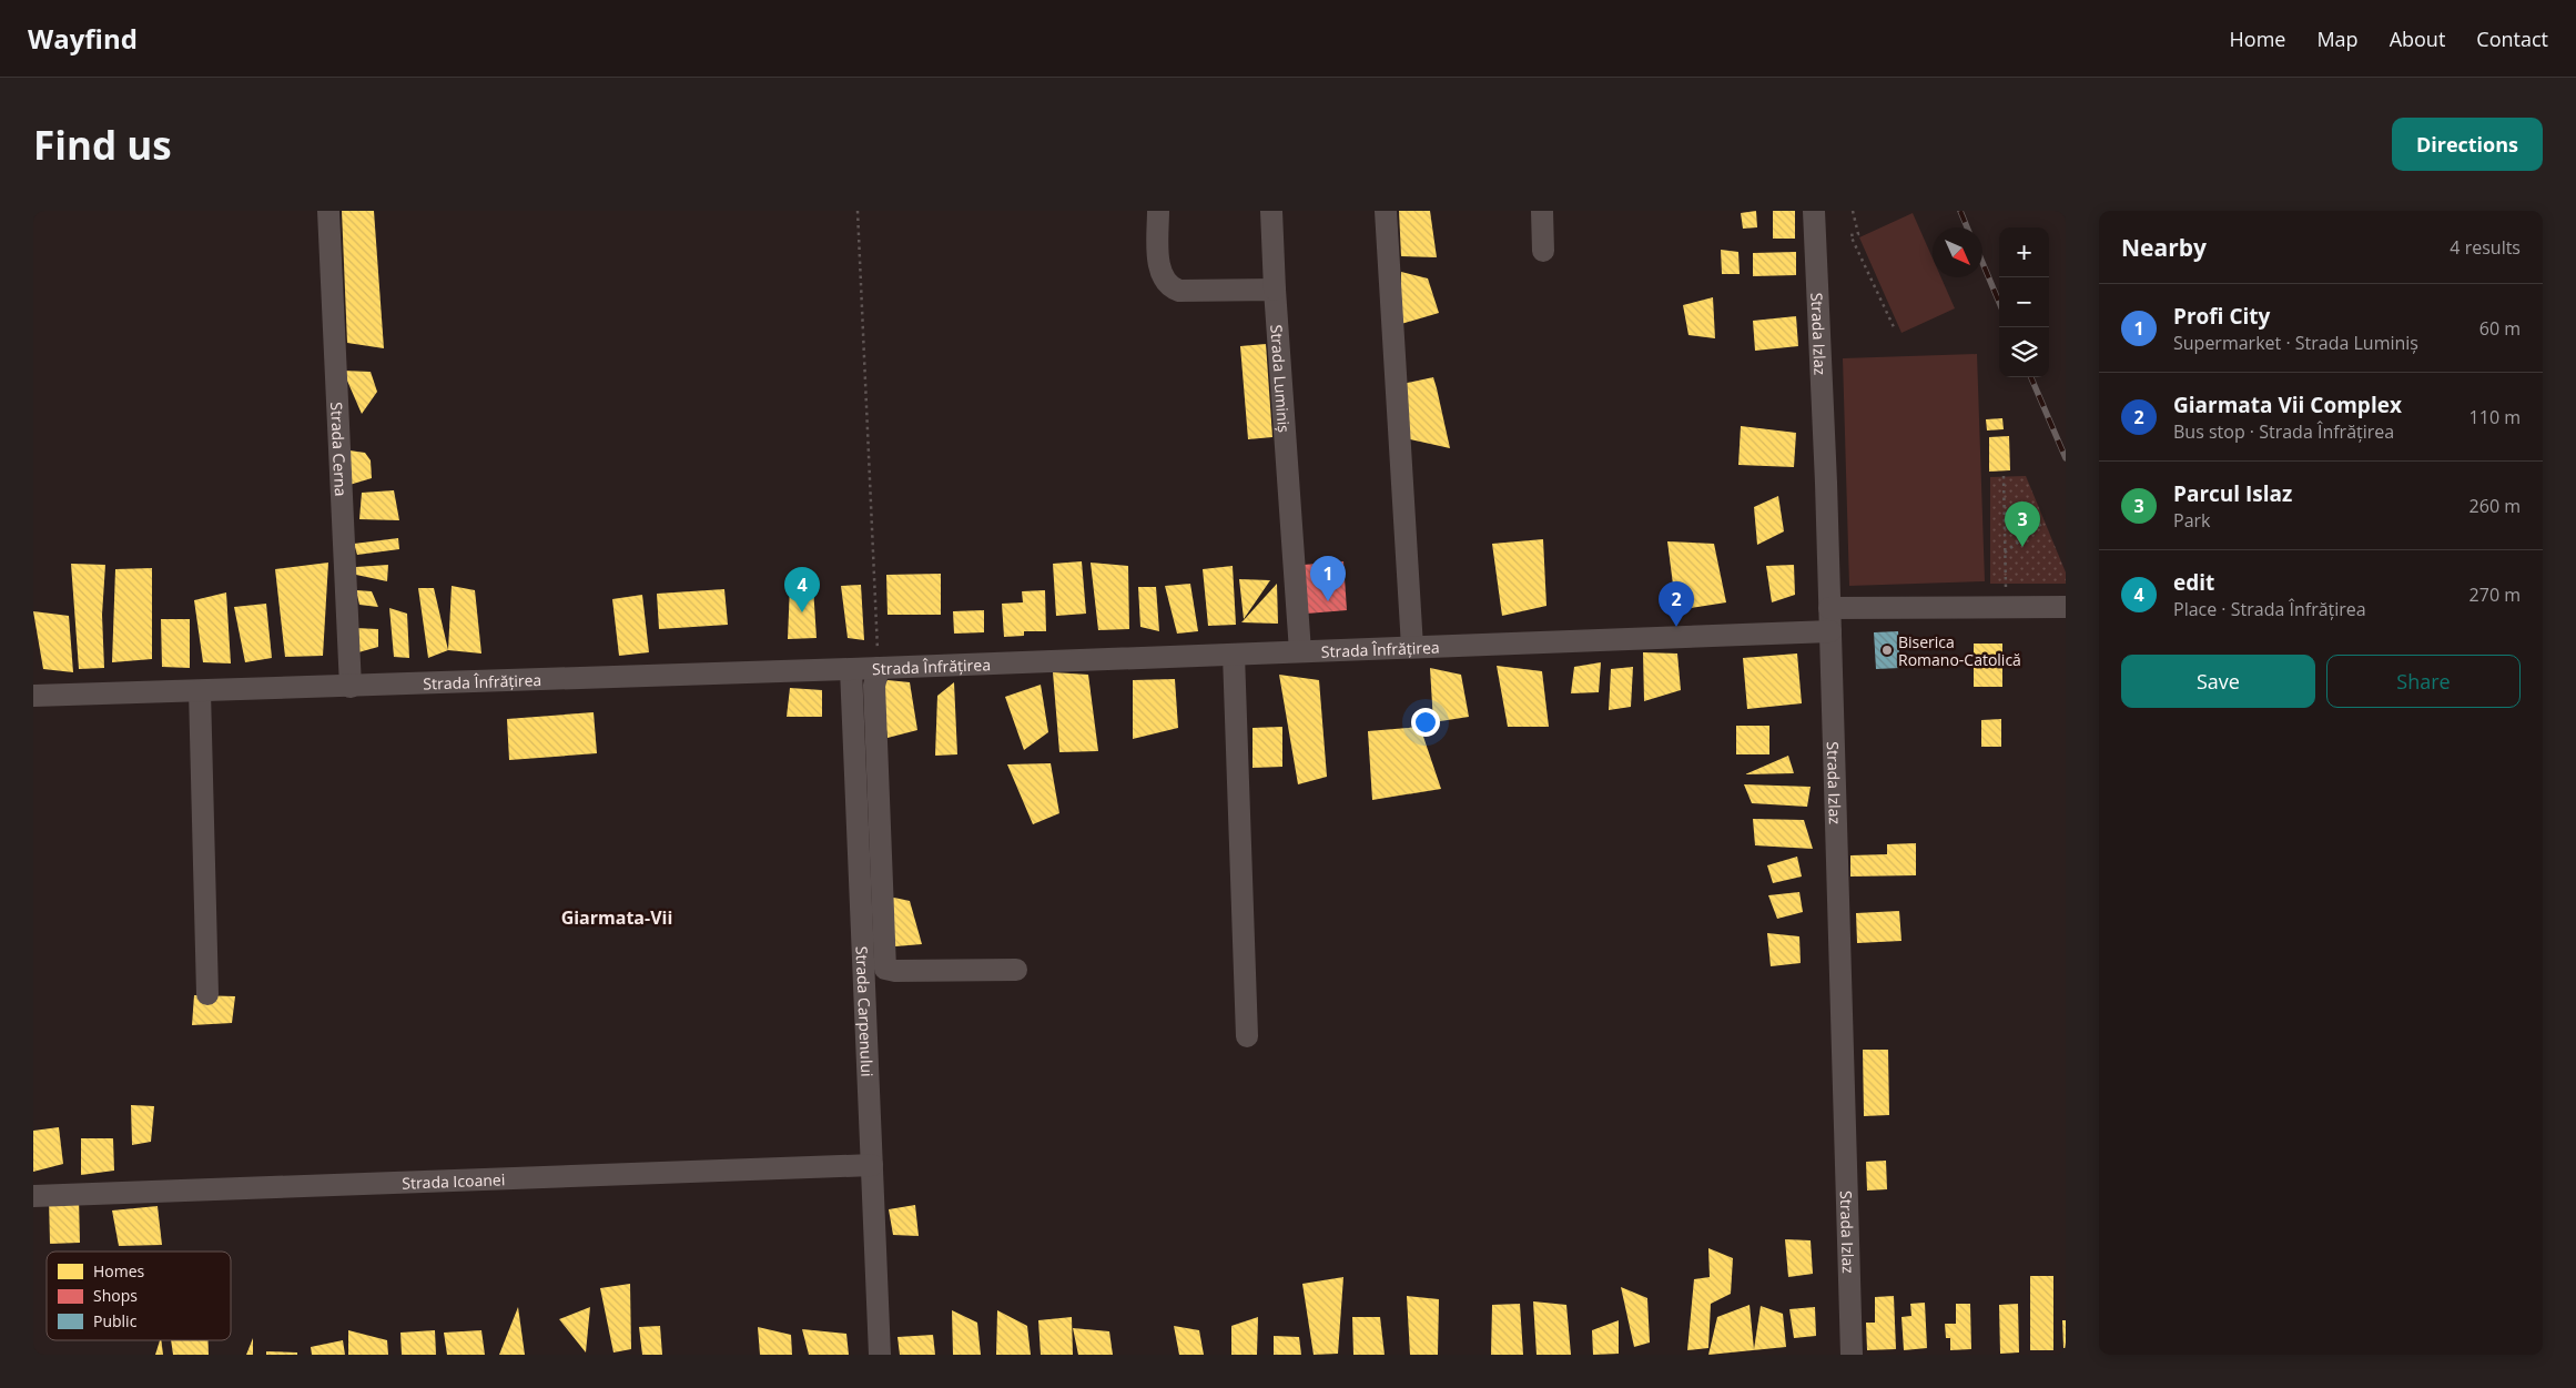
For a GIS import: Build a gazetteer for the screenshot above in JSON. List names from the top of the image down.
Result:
{
  "streets": {
    "street": [
      "Strada Izlaz",
      "Strada Luminiș",
      "Strada Cerna",
      "Strada Înfrățirea",
      "Strada Carpenului",
      "Strada Icoanei"
    ]
  },
  "crossings": [
    ["Strada Izlaz", "Strada Înfrățirea"],
    ["Strada Luminiș", "Strada Înfrățirea"],
    ["Strada Cerna", "Strada Înfrățirea"],
    ["Strada Înfrățirea", "Strada Carpenului"],
    ["Strada Carpenului", "Strada Icoanei"]
  ],
  "districts": ["Giarmata-Vii"],
  "places": ["Biserica Romano-Catolică"],
  "legend": ["Homes", "Shops", "Public"],
  "north": "bottom right",
  "page": {
    "header": "Wayfind",
    "nav": [
      "Home",
      "Map",
      "About",
      "Contact"
    ],
    "buttons": [
      "Directions",
      ["Save", "Share"]
    ],
    "title": "Find us",
    "heading": ["Nearby", "4 results"],
    "map_buttons": ["+", "−"],
    "list": [
      {
        "mark": "1",
        "name": "Profi City",
        "note": "Supermarket · Strada Luminiș",
        "value": "60 m"
      },
      {
        "mark": "2",
        "name": "Giarmata Vii Complex",
        "note": "Bus stop · Strada Înfrățirea",
        "value": "110 m"
      },
      {
        "mark": "3",
        "name": "Parcul Islaz",
        "note": "Park",
        "value": "260 m"
      },
      {
        "mark": "4",
        "name": "edit",
        "note": "Place · Strada Înfrățirea",
        "value": "270 m"
      }
    ],
    "pins": [
      "3",
      "1",
      "4",
      "2"
    ]
  }
}
